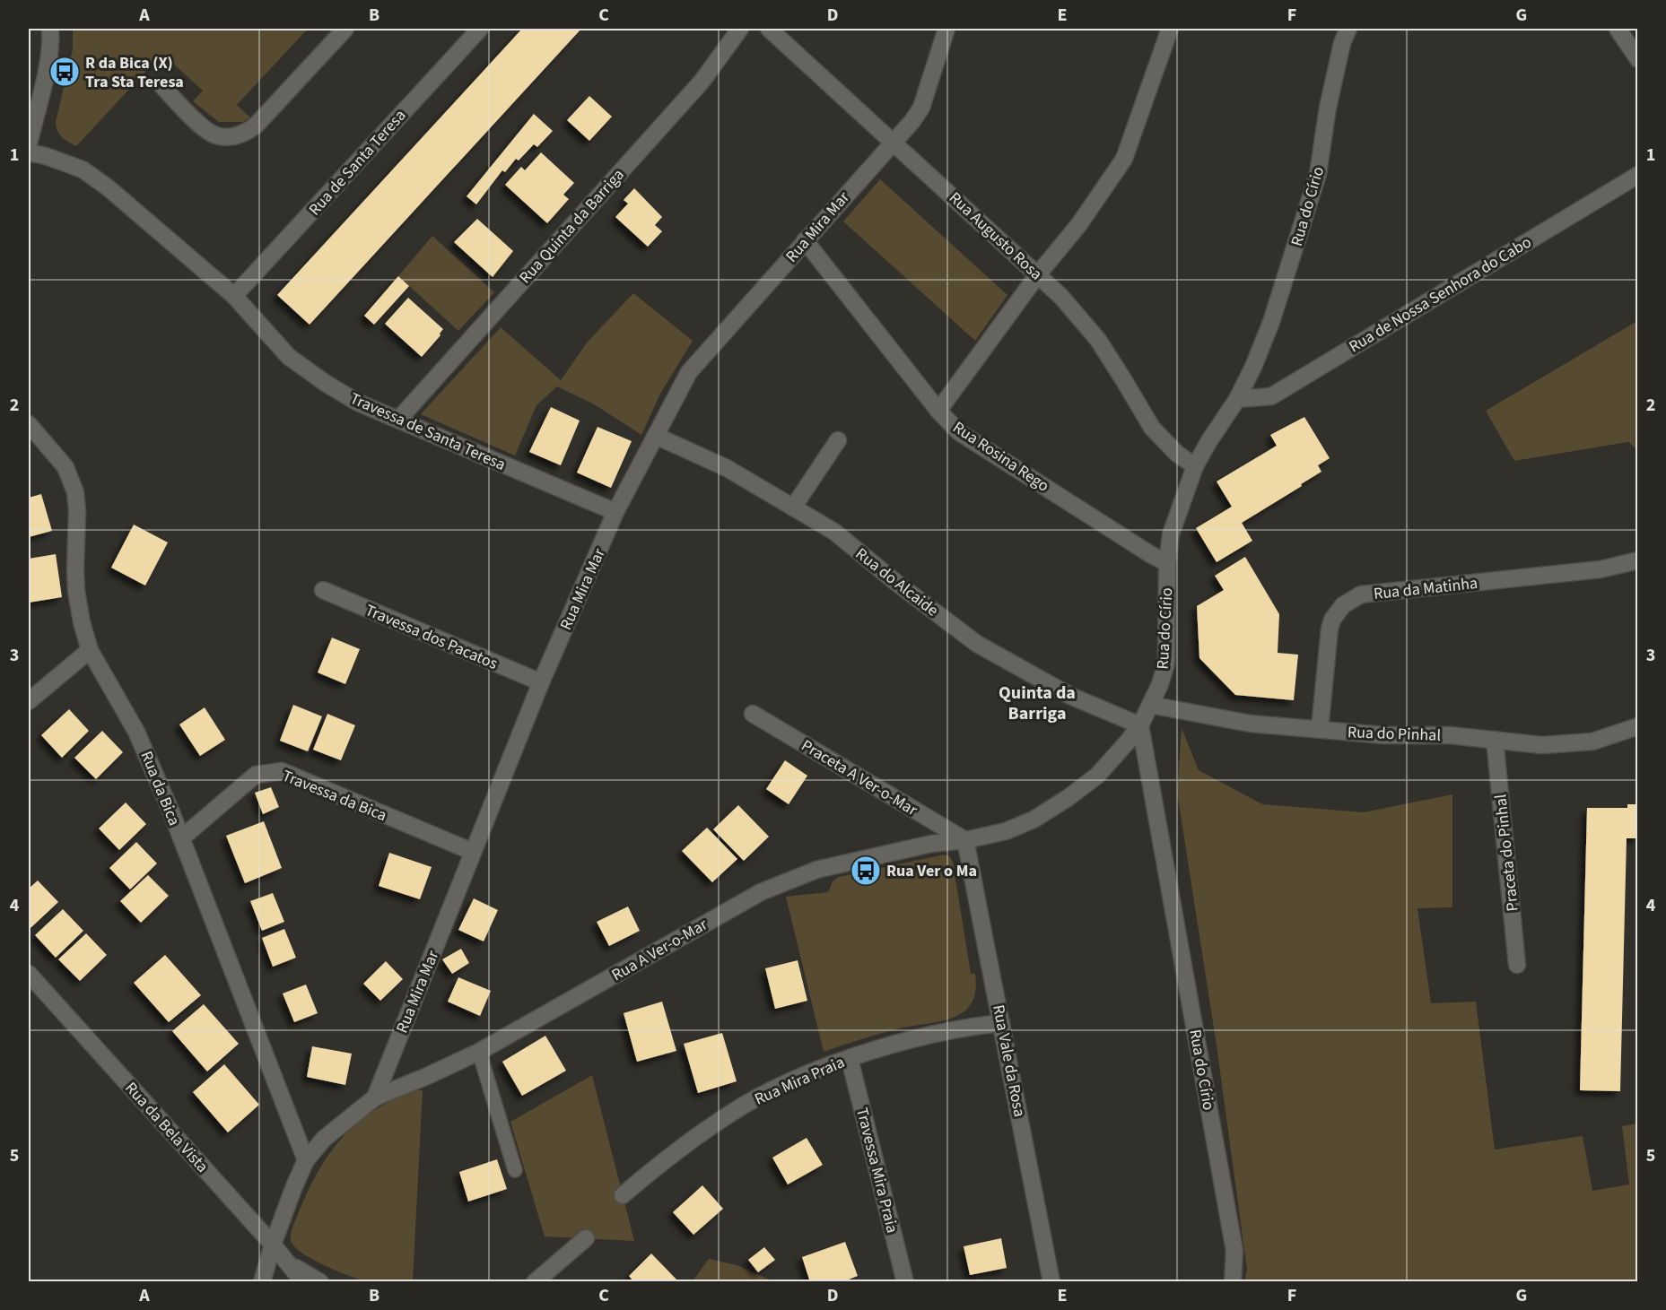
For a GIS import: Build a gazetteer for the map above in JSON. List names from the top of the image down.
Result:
{
  "streets": {
    "street": [
      "Rua de Santa Teresa",
      "Rua do Círio",
      "Rua Quinta da Barriga",
      "Rua Mira Mar",
      "Rua Augusto Rosa",
      "Rua de Nossa Senhora do Cabo",
      "Travessa de Santa Teresa",
      "Rua Rosina Rego",
      "Rua do Alcaide",
      "Rua da Matinha",
      "Travessa dos Pacatos",
      "Rua do Pinhal",
      "Praceta A Ver-o-Mar",
      "Rua da Bica",
      "Travessa da Bica",
      "Praceta do Pinhal",
      "Rua A Ver-o-Mar",
      "Rua Vale da Rosa",
      "Rua Mira Praia",
      "Rua da Bela Vista",
      "Travessa Mira Praia"
    ]
  },
  "crossings": [
    ["Rua de Santa Teresa", "Travessa de Santa Teresa"],
    ["Rua do Círio", "Rua Augusto Rosa"],
    ["Rua do Círio", "Rua de Nossa Senhora do Cabo"],
    ["Rua do Círio", "Rua Rosina Rego"],
    ["Rua do Círio", "Rua do Alcaide"],
    ["Rua do Círio", "Rua do Pinhal"],
    ["Rua do Círio", "Rua A Ver-o-Mar"],
    ["Rua Quinta da Barriga", "Travessa de Santa Teresa"],
    ["Rua Mira Mar", "Rua Augusto Rosa"],
    ["Rua Mira Mar", "Travessa de Santa Teresa"],
    ["Rua Mira Mar", "Rua Rosina Rego"],
    ["Rua Mira Mar", "Rua do Alcaide"],
    ["Rua Mira Mar", "Travessa dos Pacatos"],
    ["Rua Mira Mar", "Travessa da Bica"],
    ["Rua Mira Mar", "Rua A Ver-o-Mar"],
    ["Rua do Alcaide", "Rua A Ver-o-Mar"],
    ["Rua da Matinha", "Rua do Pinhal"],
    ["Rua do Pinhal", "Praceta do Pinhal"],
    ["Praceta A Ver-o-Mar", "Rua A Ver-o-Mar"],
    ["Praceta A Ver-o-Mar", "Rua Vale da Rosa"],
    ["Rua da Bica", "Travessa da Bica"],
    ["Rua da Bica", "Rua A Ver-o-Mar"],
    ["Rua A Ver-o-Mar", "Rua Vale da Rosa"],
    ["Rua A Ver-o-Mar", "Rua da Bela Vista"],
    ["Rua Vale da Rosa", "Rua Mira Praia"],
    ["Rua Mira Praia", "Travessa Mira Praia"]
  ],
  "districts": ["Quinta da Barriga"],
  "places": {
    "bus stop": ["R da Bica (X) Tra Sta Teresa", "Rua Ver o Ma"]
  },
  "grid": {
    "columns": [
      "A",
      "B",
      "C",
      "D",
      "E",
      "F",
      "G"
    ],
    "rows": [
      "1",
      "2",
      "3",
      "4",
      "5"
    ]
  }
}
